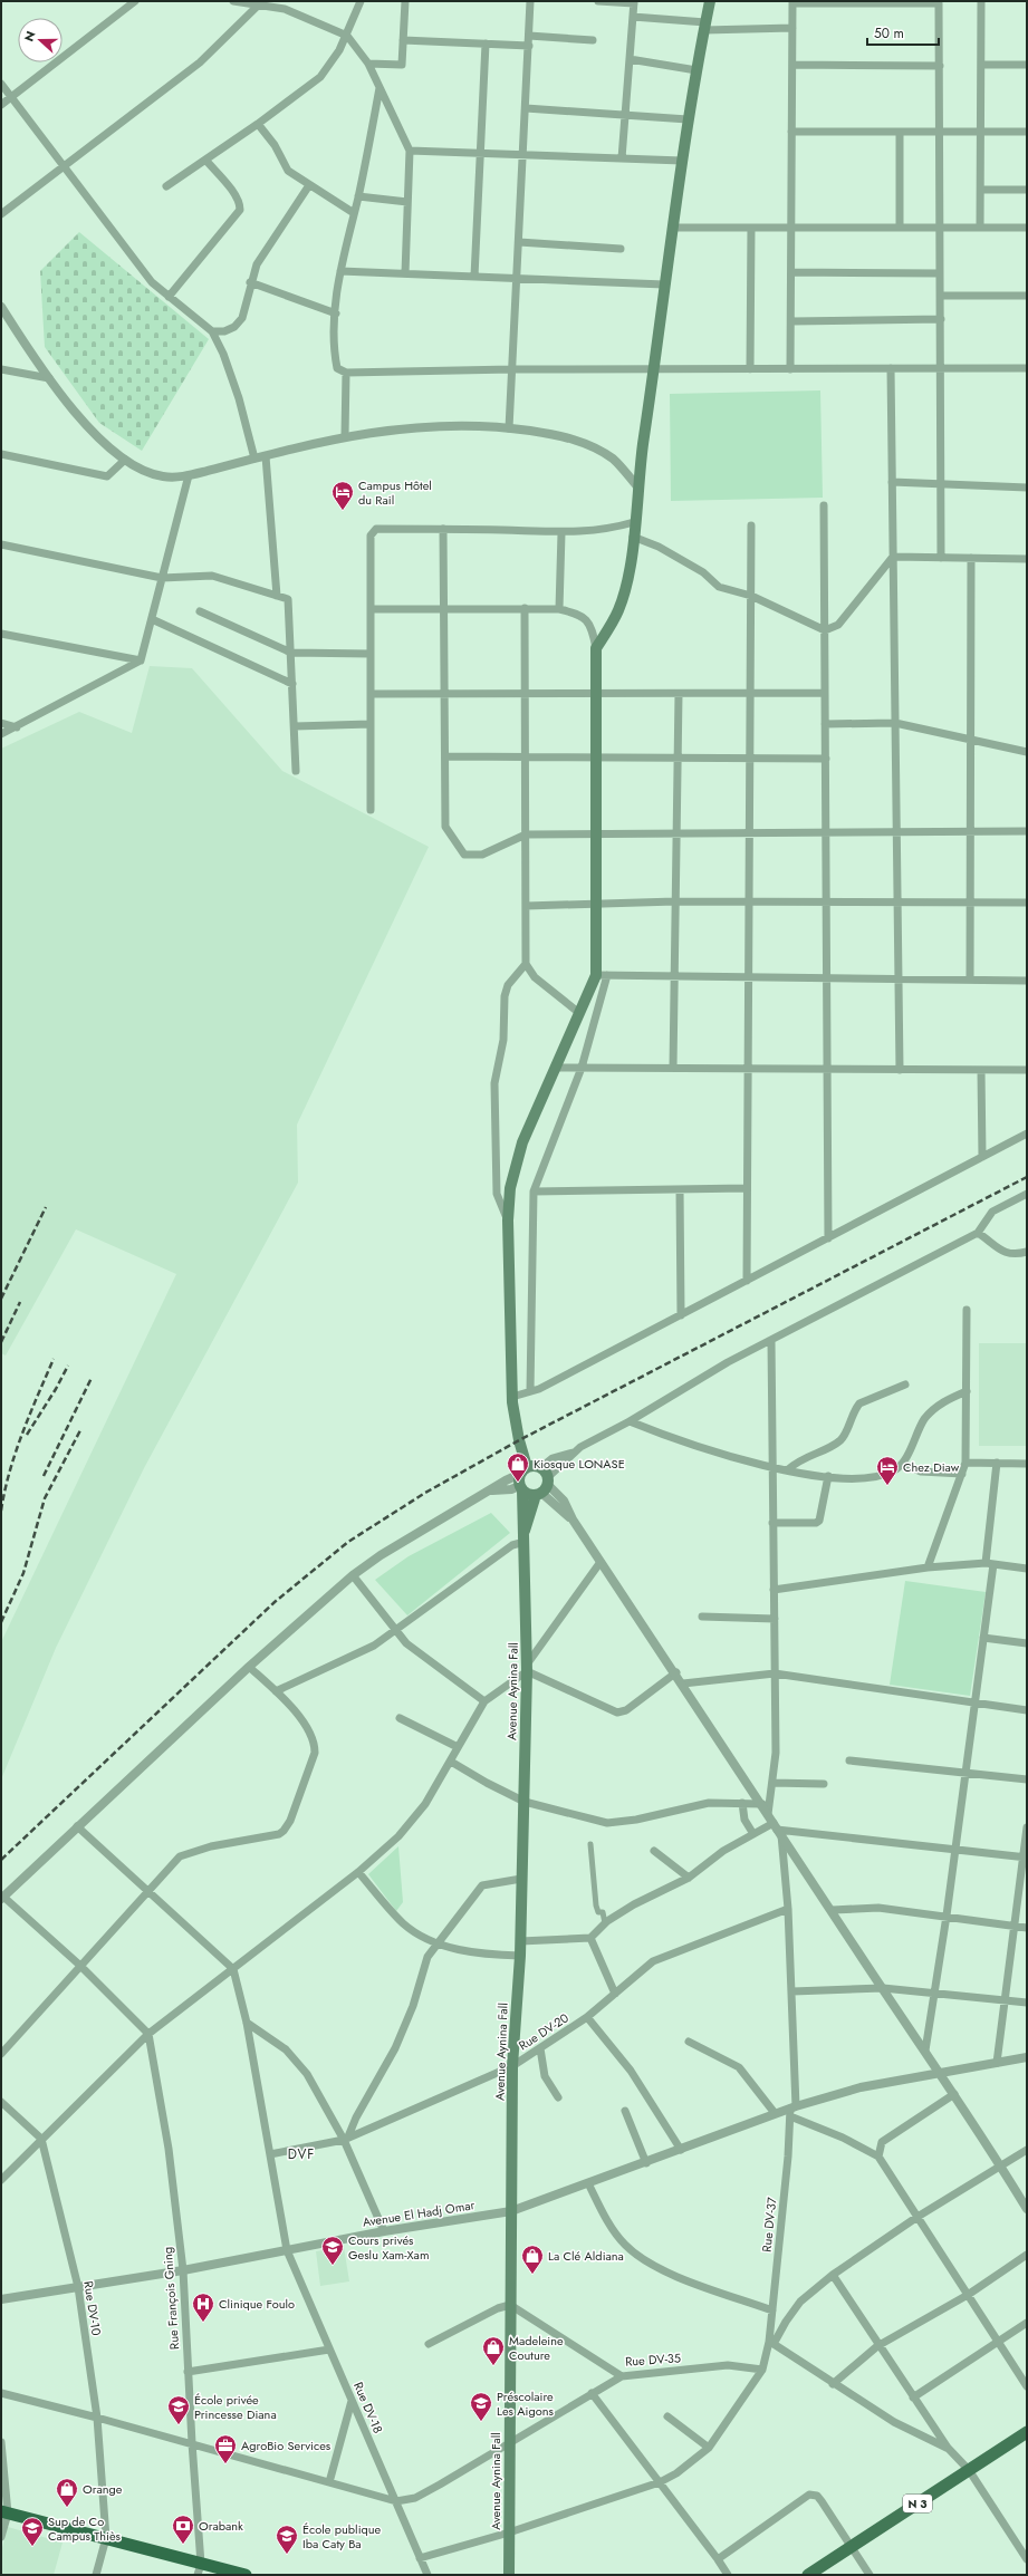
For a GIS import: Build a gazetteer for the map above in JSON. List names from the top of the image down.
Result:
{
  "streets": {
    "main road": ["Avenue Aynina Fall", "N 3"],
    "street": [
      "Rue DV-20",
      "Avenue El Hadj Omar",
      "Rue DV-37",
      "Rue François Gning",
      "Rue DV-10",
      "Rue DV-35",
      "Rue DV-18"
    ]
  },
  "crossings": [
    ["Avenue Aynina Fall", "Rue DV-20"],
    ["Avenue Aynina Fall", "Avenue El Hadj Omar"],
    ["Avenue Aynina Fall", "Rue DV-35"],
    ["Rue DV-20", "Rue DV-37"],
    ["Rue DV-20", "Rue DV-18"],
    ["Avenue El Hadj Omar", "Rue DV-37"],
    ["Avenue El Hadj Omar", "Rue François Gning"],
    ["Avenue El Hadj Omar", "Rue DV-10"],
    ["Avenue El Hadj Omar", "Rue DV-18"]
  ],
  "districts": ["DVF"],
  "places": {
    "hotel": ["Campus Hôtel du Rail", "Chez Diaw"],
    "shop": [
      "Kiosque LONASE",
      "La Clé Aldiana",
      "Madeleine Couture",
      "Orange"
    ],
    "school or university": [
      "Cours privés Geslu Xam-Xam",
      "Préscolaire Les Aigons",
      "École privée Princesse Diana",
      "Sup de Co Campus Thiès",
      "École publique Iba Caty Ba"
    ],
    "hospital": ["Clinique Foulo"],
    "office": ["AgroBio Services"],
    "bank": ["Orabank"]
  },
  "scale_bar": "50 m",
  "north": "left"
}
